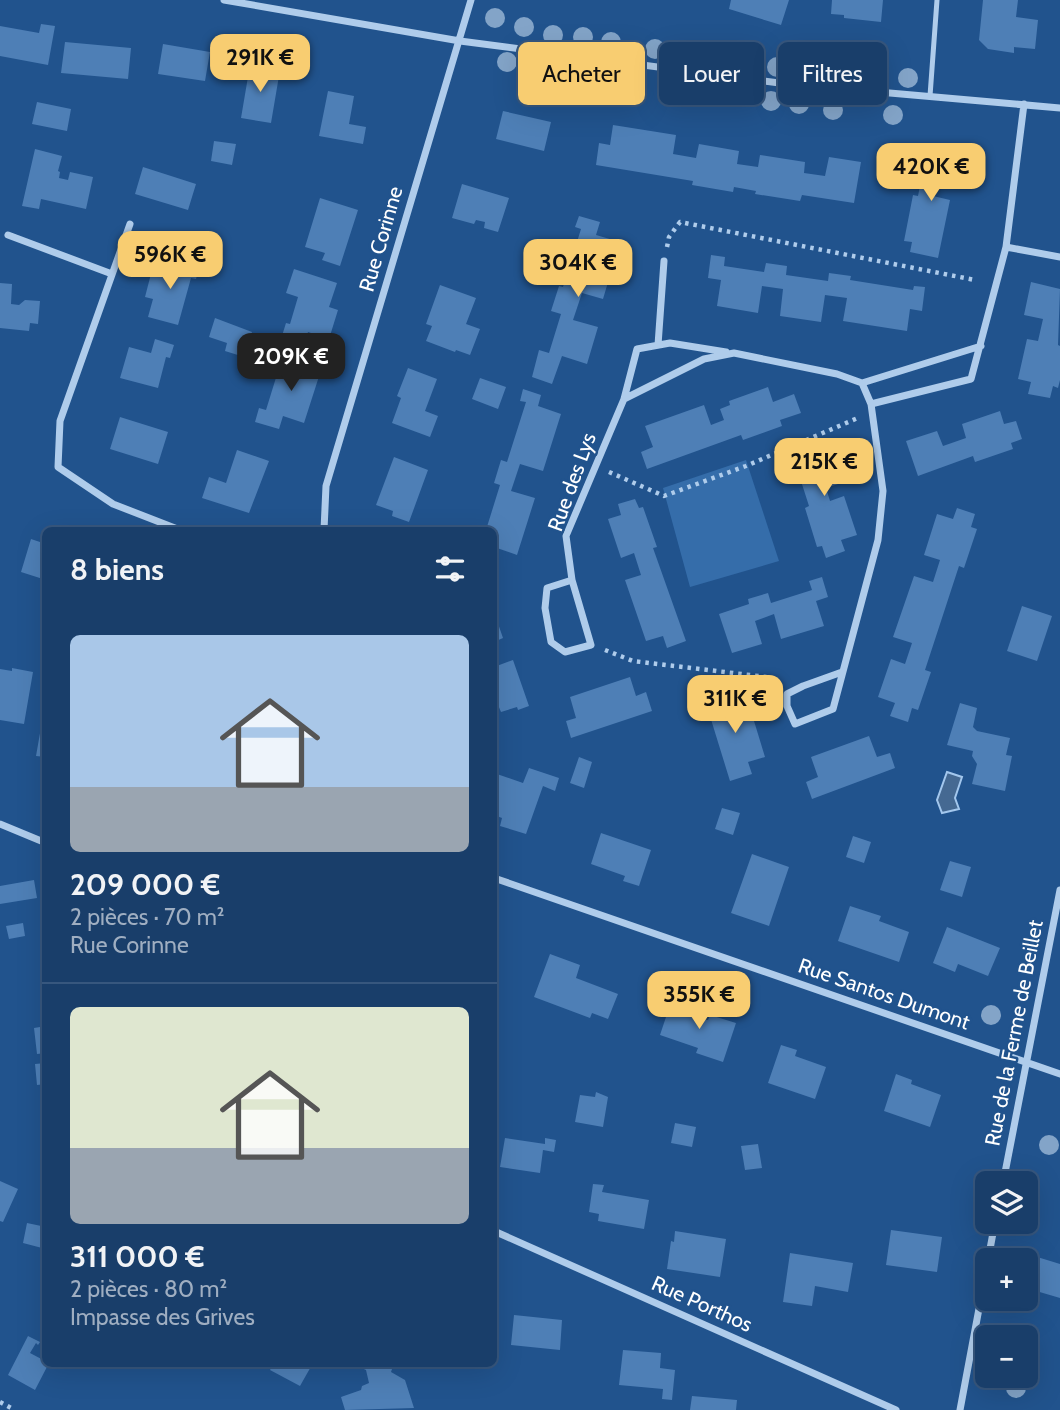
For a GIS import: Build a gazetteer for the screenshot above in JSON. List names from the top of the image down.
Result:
{
  "streets": {
    "street": [
      "Rue Corinne",
      "Rue des Lys",
      "Rue Santos Dumont",
      "Rue de la Ferme de Beillet",
      "Rue Porthos"
    ]
  },
  "crossings": [
    ["Rue Santos Dumont", "Rue de la Ferme de Beillet"]
  ],
  "page": {
    "price": [
      "291K €",
      "420K €",
      "596K €",
      "304K €",
      "209K €",
      "215K €",
      "311K €",
      "355K €"
    ],
    "chip": ["Acheter", "Louer", "Filtres"],
    "heading": "8 biens",
    "list": [
      {
        "name": "209 000 €",
        "note": "2 pièces · 70 m² · Rue Corinne"
      },
      {
        "name": "311 000 €",
        "note": "2 pièces · 80 m² · Impasse des Grives"
      }
    ],
    "map_buttons": ["+", "−"]
  }
}
